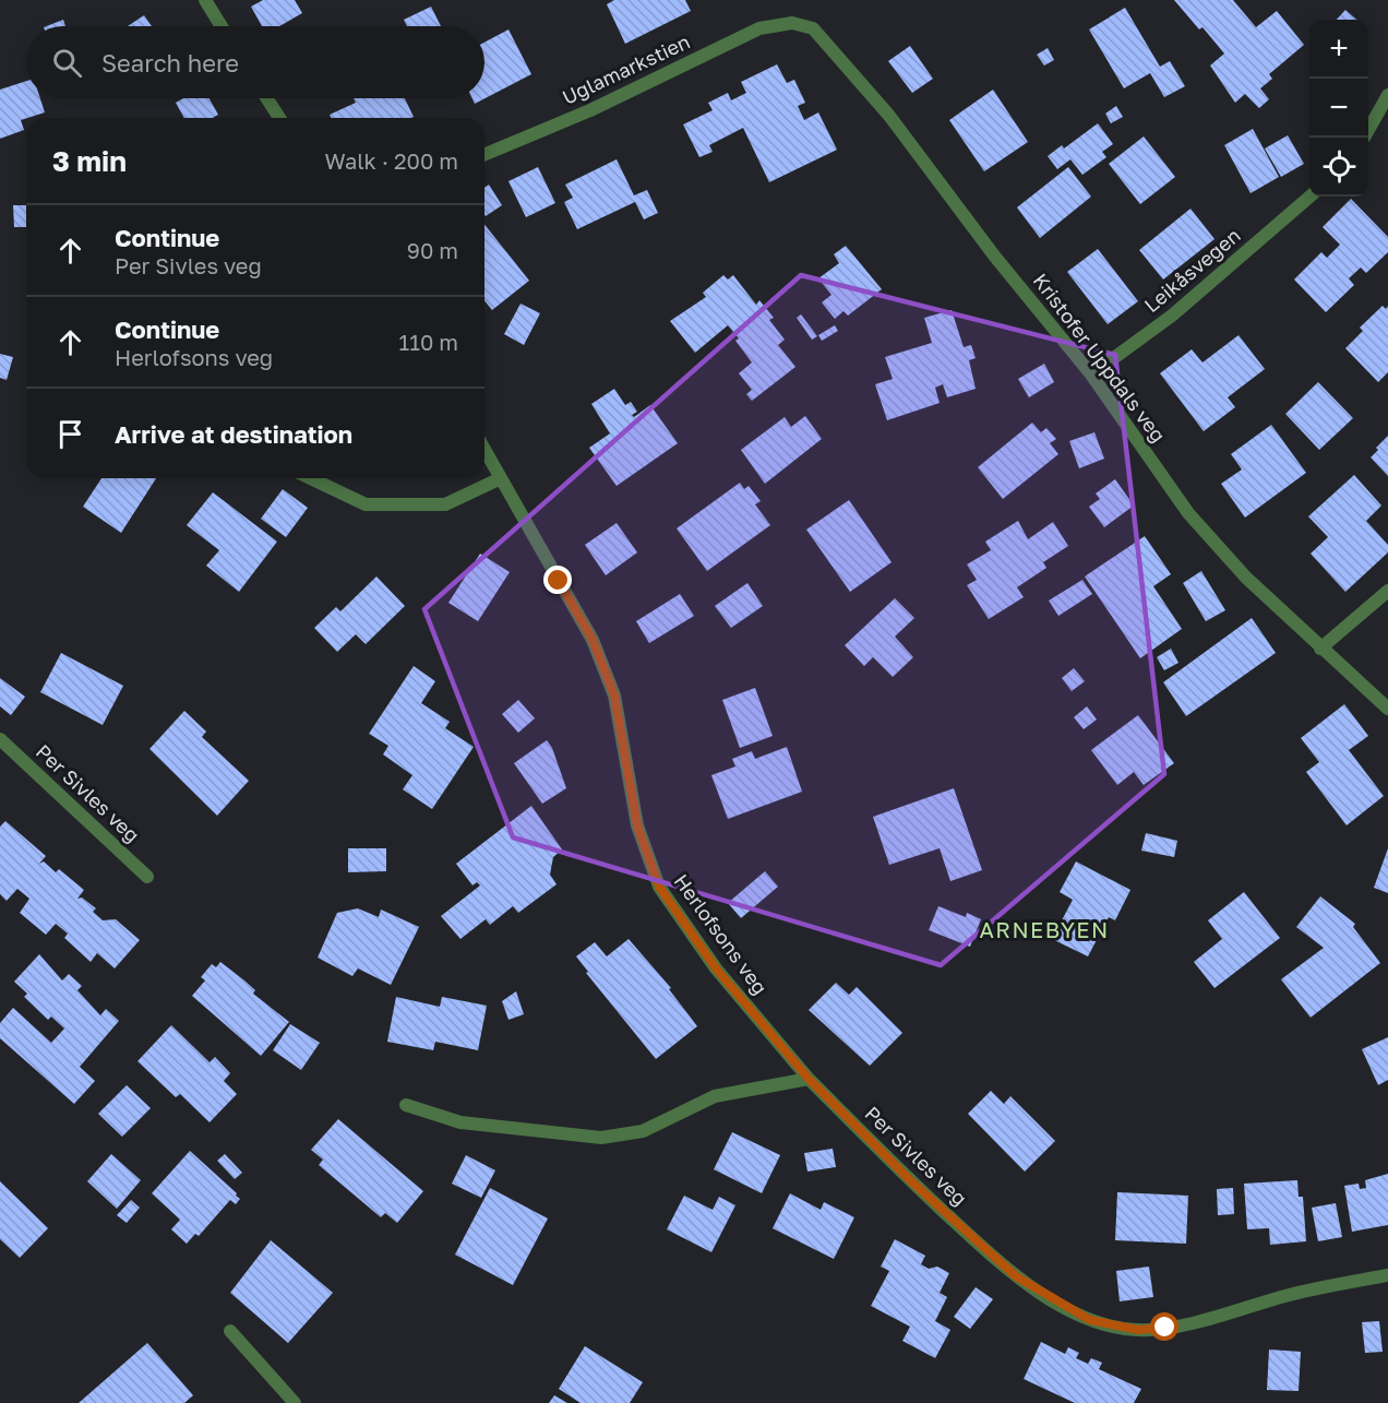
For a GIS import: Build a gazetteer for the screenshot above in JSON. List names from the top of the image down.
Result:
{
  "streets": {
    "street": [
      "Uglamarkstien",
      "Leikåsvegen",
      "Kristofer Uppdals veg",
      "Per Sivles veg",
      "Herlofsons veg"
    ]
  },
  "crossings": [
    ["Uglamarkstien", "Kristofer Uppdals veg"],
    ["Leikåsvegen", "Kristofer Uppdals veg"],
    ["Per Sivles veg", "Herlofsons veg"]
  ],
  "districts": ["ARNEBYEN"],
  "page": {
    "map_buttons": ["+", "−"],
    "search": "Search here",
    "heading": ["3 min", "Walk · 200 m"],
    "list": [
      ["Continue", "Per Sivles veg", "90 m"],
      ["Continue", "Herlofsons veg", "110 m"],
      "Arrive at destination"
    ]
  }
}
